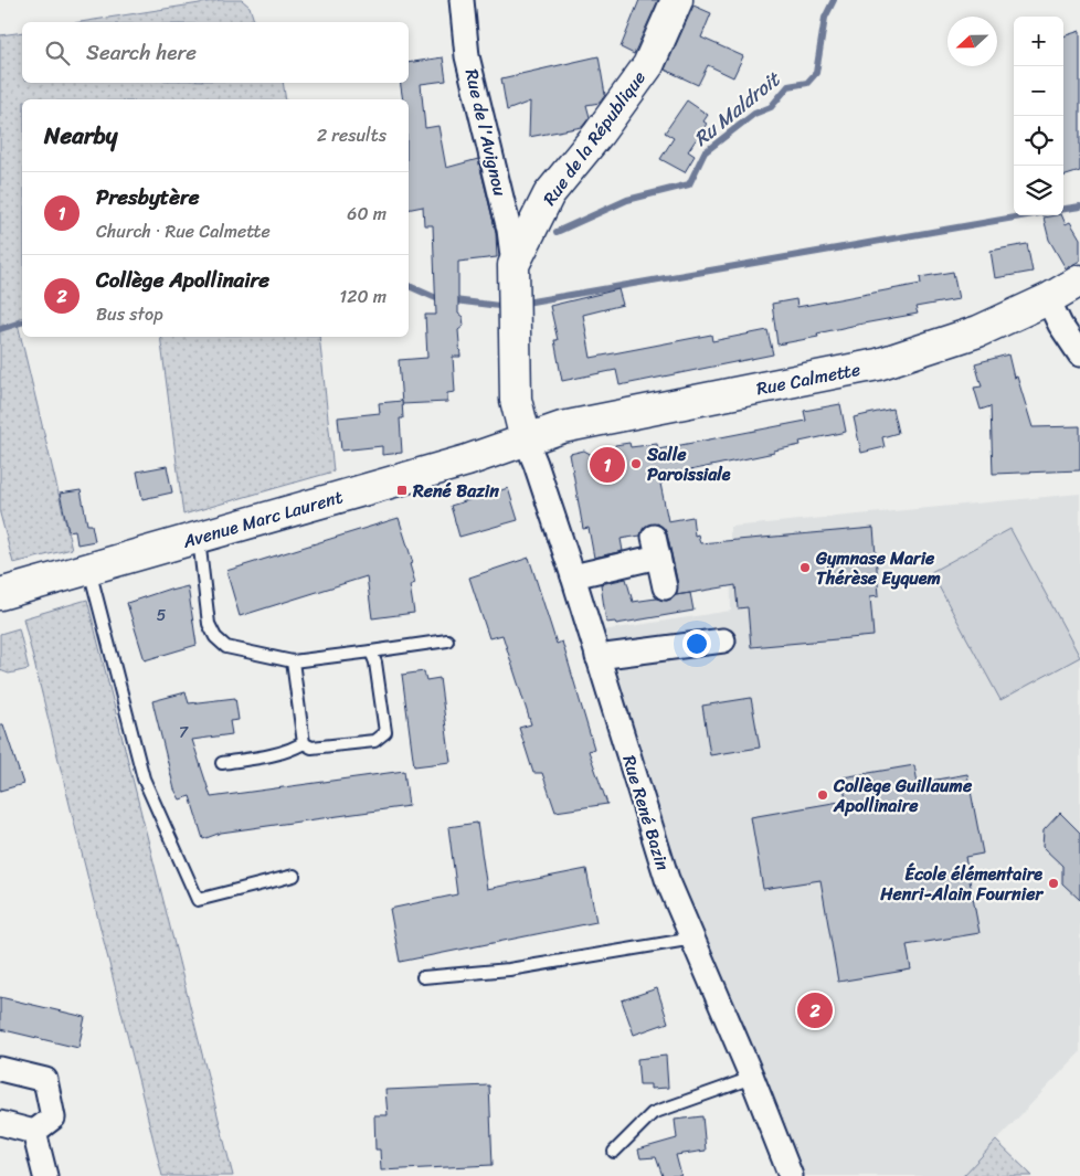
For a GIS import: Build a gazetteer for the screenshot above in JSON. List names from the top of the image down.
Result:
{
  "streets": {
    "street": [
      "Rue de l'Avignou",
      "Rue de la République",
      "Rue Calmette",
      "Avenue Marc Laurent",
      "Rue René Bazin"
    ]
  },
  "crossings": [
    ["Rue de l'Avignou", "Rue de la République"],
    ["Rue de la République", "Rue Calmette"],
    ["Rue de la République", "Avenue Marc Laurent"],
    ["Rue de la République", "Rue René Bazin"],
    ["Rue Calmette", "Avenue Marc Laurent"],
    ["Rue Calmette", "Rue René Bazin"],
    ["Avenue Marc Laurent", "Rue René Bazin"]
  ],
  "water": ["Ru Maldroit"],
  "places": {
    "other": [
      "Salle Paroissiale",
      "Gymnase Marie Thérèse Eyquem",
      "Collège Guillaume Apollinaire",
      "École élémentaire Henri-Alain Fournier"
    ],
    "transit": ["René Bazin"]
  },
  "house_numbers": ["5", "7"],
  "north": "left",
  "page": {
    "map_buttons": ["+", "−"],
    "search": "Search here",
    "heading": ["Nearby", "2 results"],
    "list": [
      {
        "mark": "1",
        "name": "Presbytère",
        "note": "Church · Rue Calmette",
        "value": "60 m"
      },
      {
        "mark": "2",
        "name": "Collège Apollinaire",
        "note": "Bus stop",
        "value": "120 m"
      }
    ],
    "pins": ["1", "2"]
  }
}
